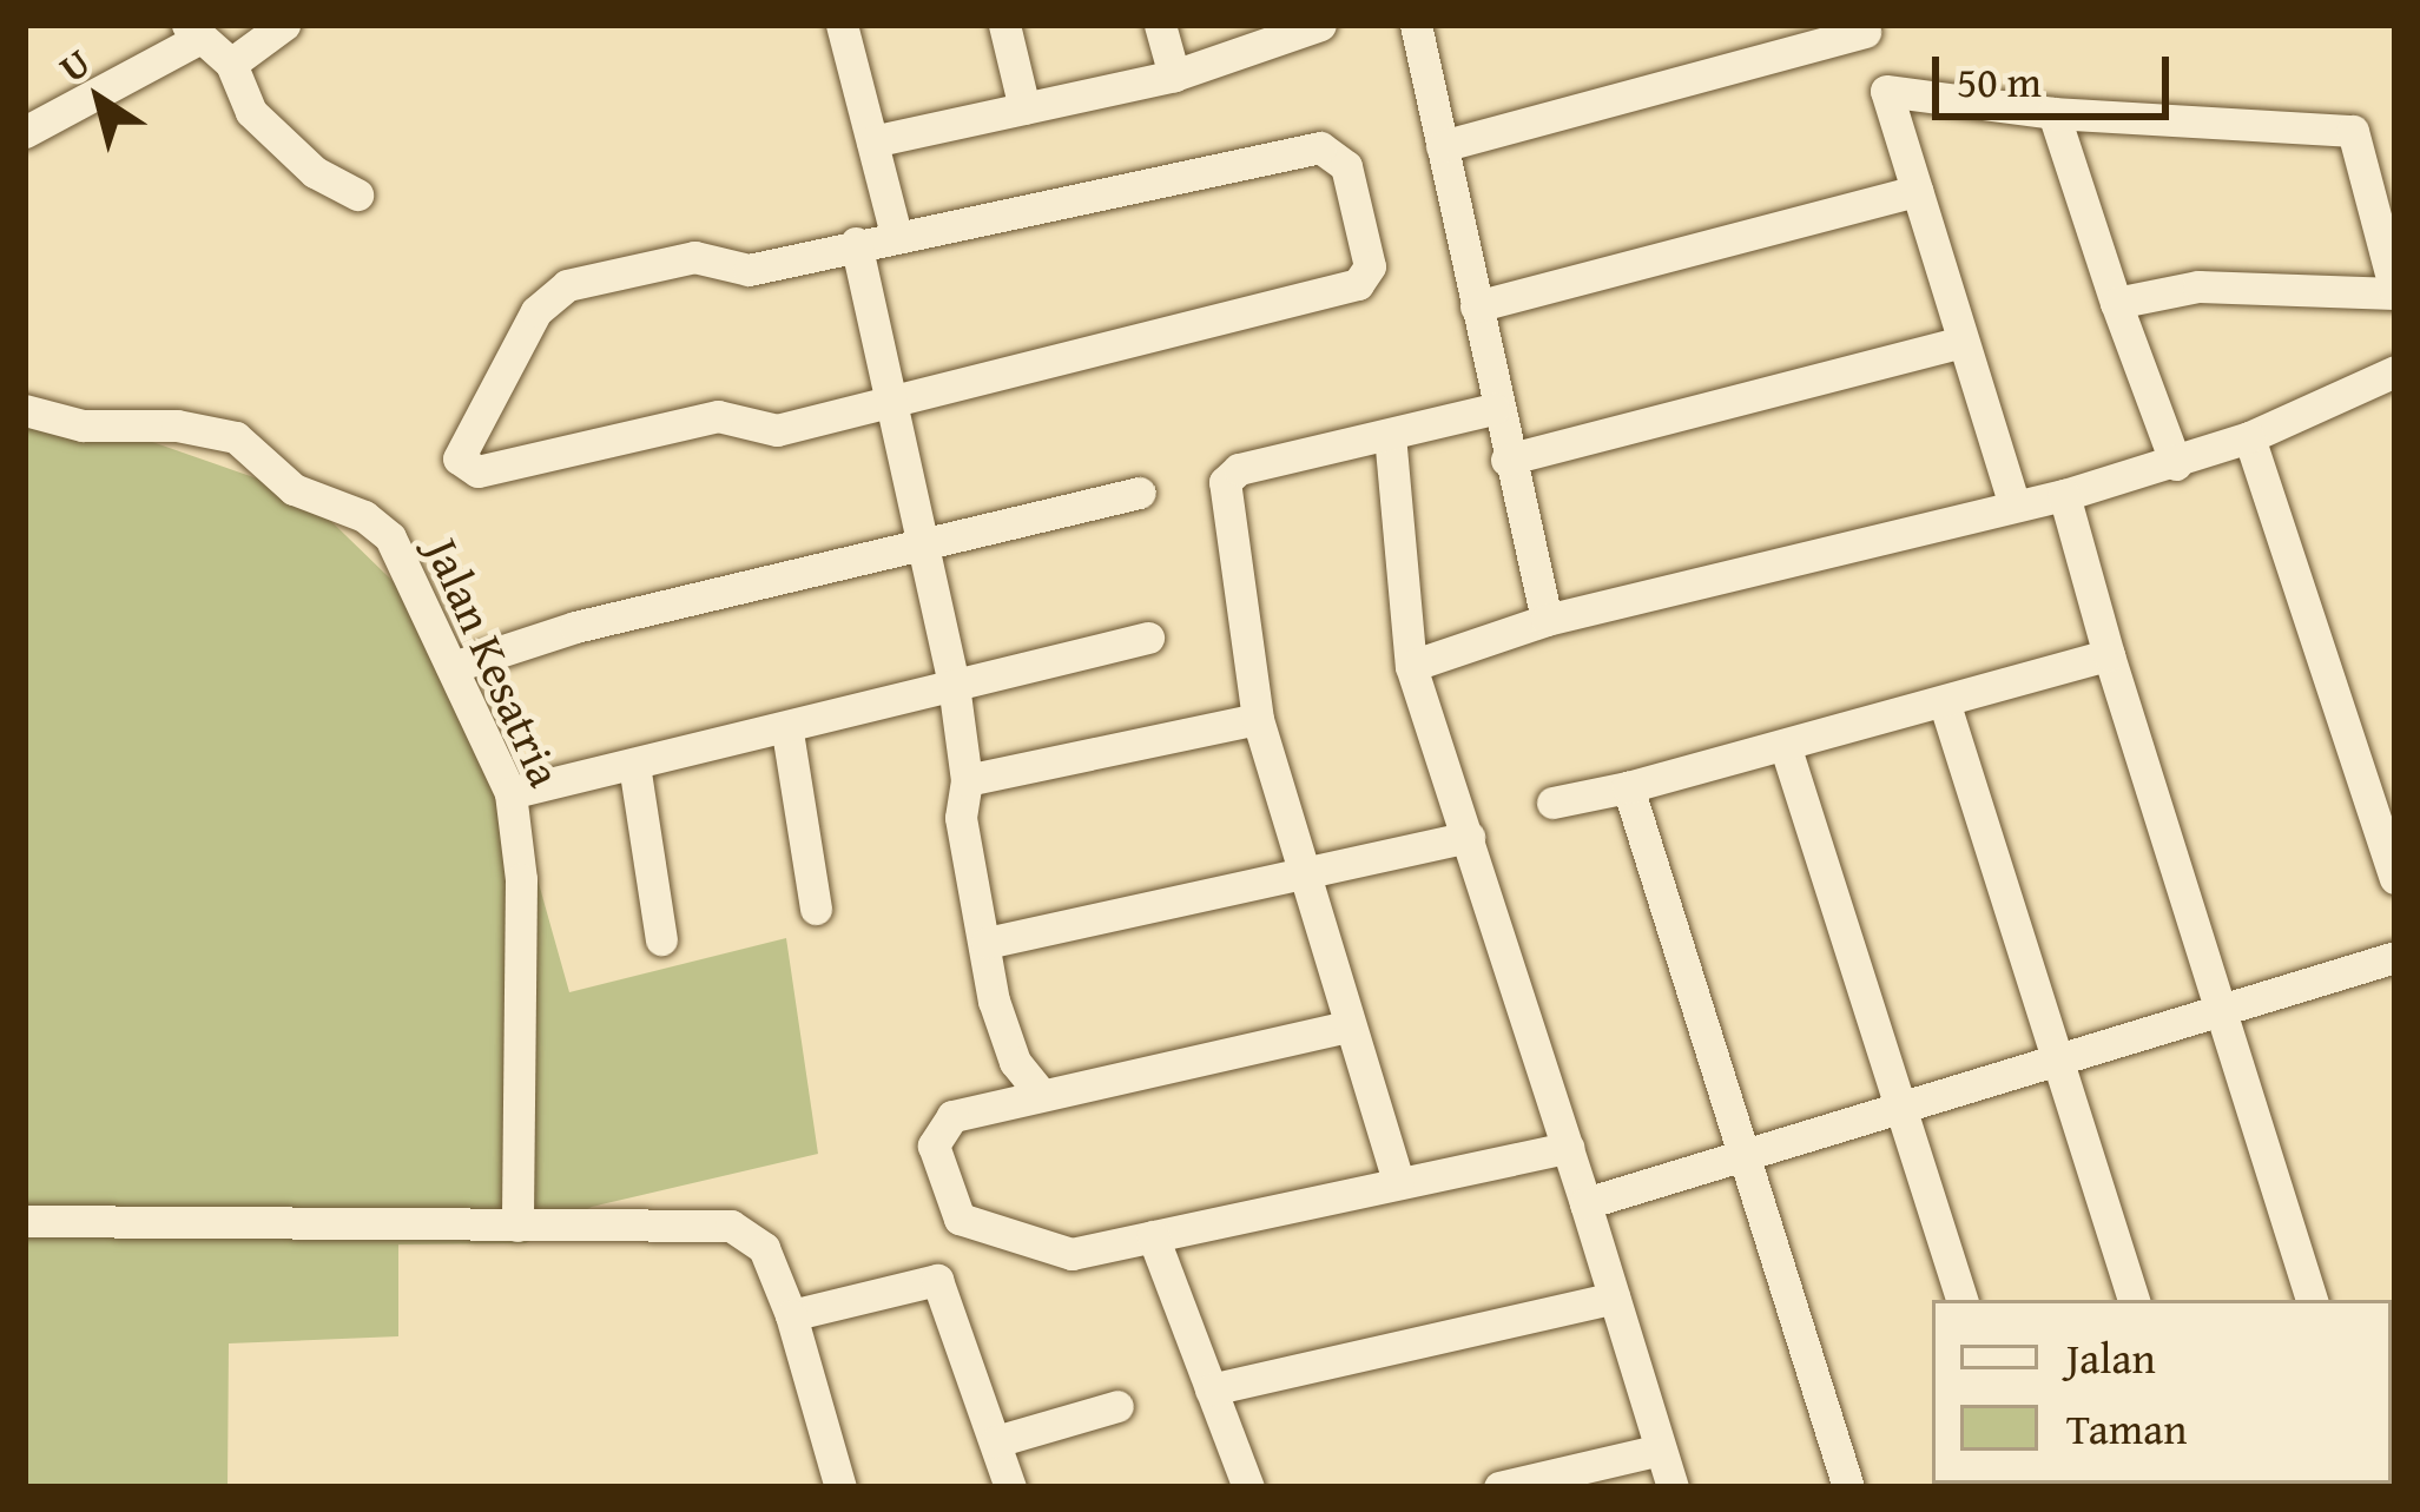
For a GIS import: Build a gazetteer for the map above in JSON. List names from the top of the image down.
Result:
{
  "streets": {
    "street": ["Jalan Kesatria"]
  },
  "legend": ["Jalan", "Taman"],
  "scale_bar": "50 m",
  "north": "top left"
}
